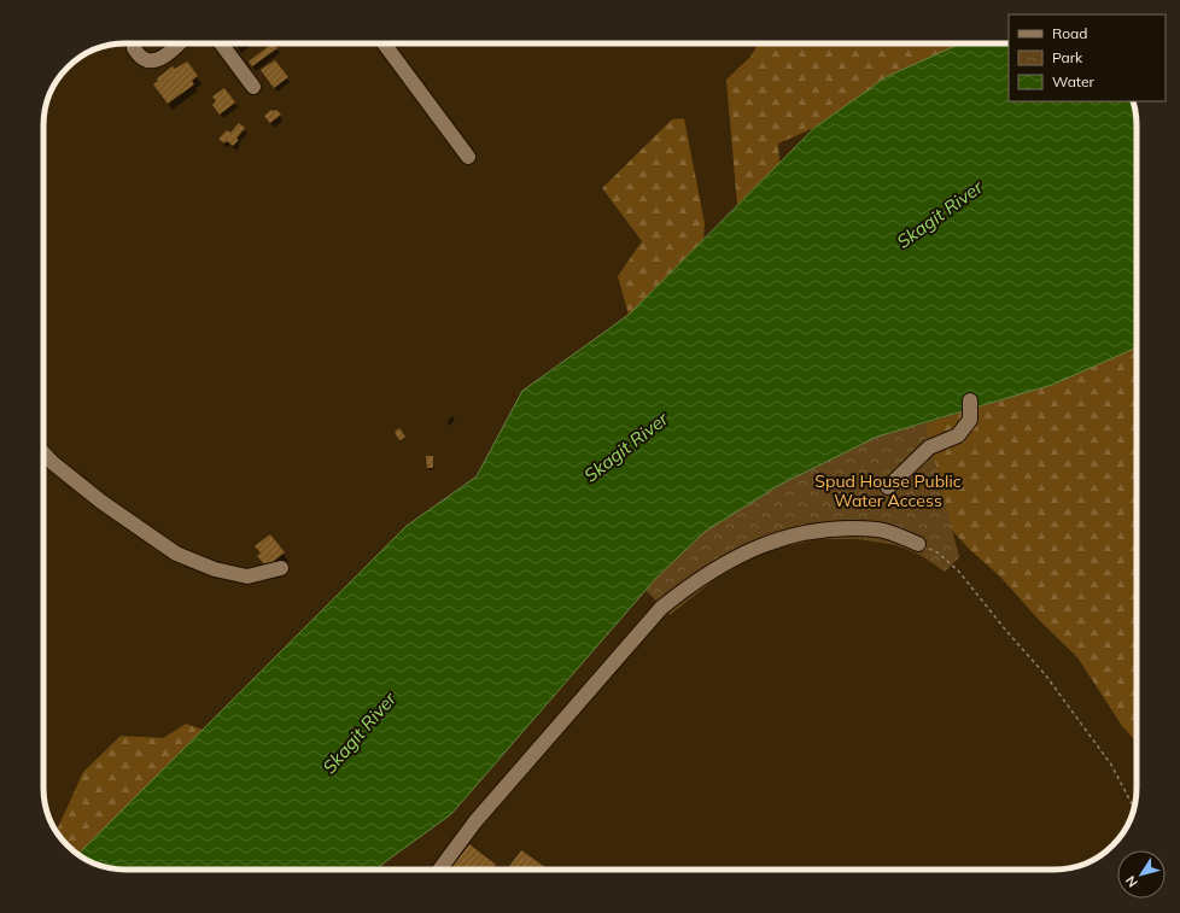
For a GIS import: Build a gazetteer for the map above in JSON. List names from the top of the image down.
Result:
{
  "water": ["Skagit River"],
  "parks": ["Spud House Public Water Access"],
  "legend": ["Road", "Park", "Water"],
  "north": "bottom left"
}
